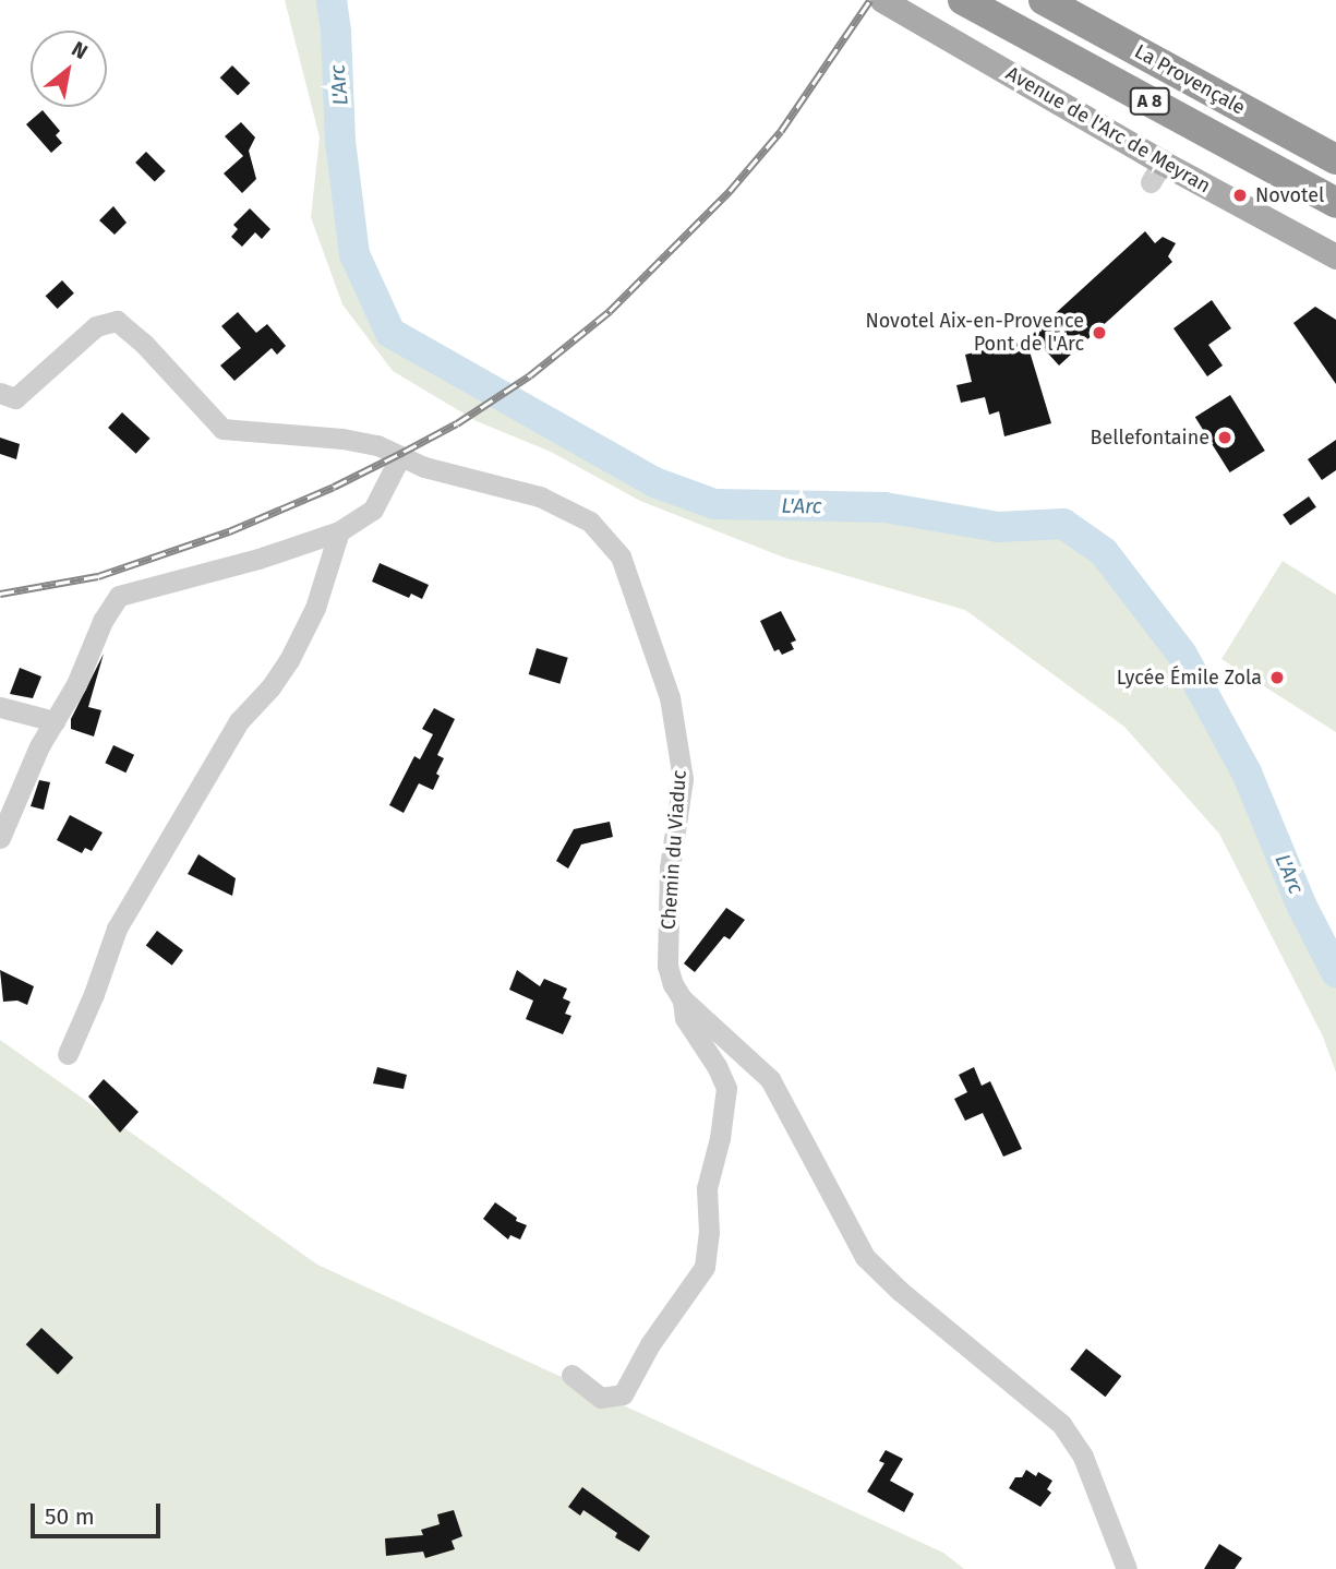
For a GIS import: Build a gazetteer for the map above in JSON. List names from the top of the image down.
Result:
{
  "streets": {
    "highway": ["La Provençale", "A 8"],
    "main road": ["Avenue de l'Arc de Meyran"],
    "street": ["Chemin du Viaduc"]
  },
  "water": ["L'Arc"],
  "places": [
    "Novotel",
    "Novotel Aix-en-Provence Pont de l'Arc",
    "Bellefontaine",
    "Lycée Émile Zola"
  ],
  "scale_bar": "50 m",
  "north": "top right"
}
